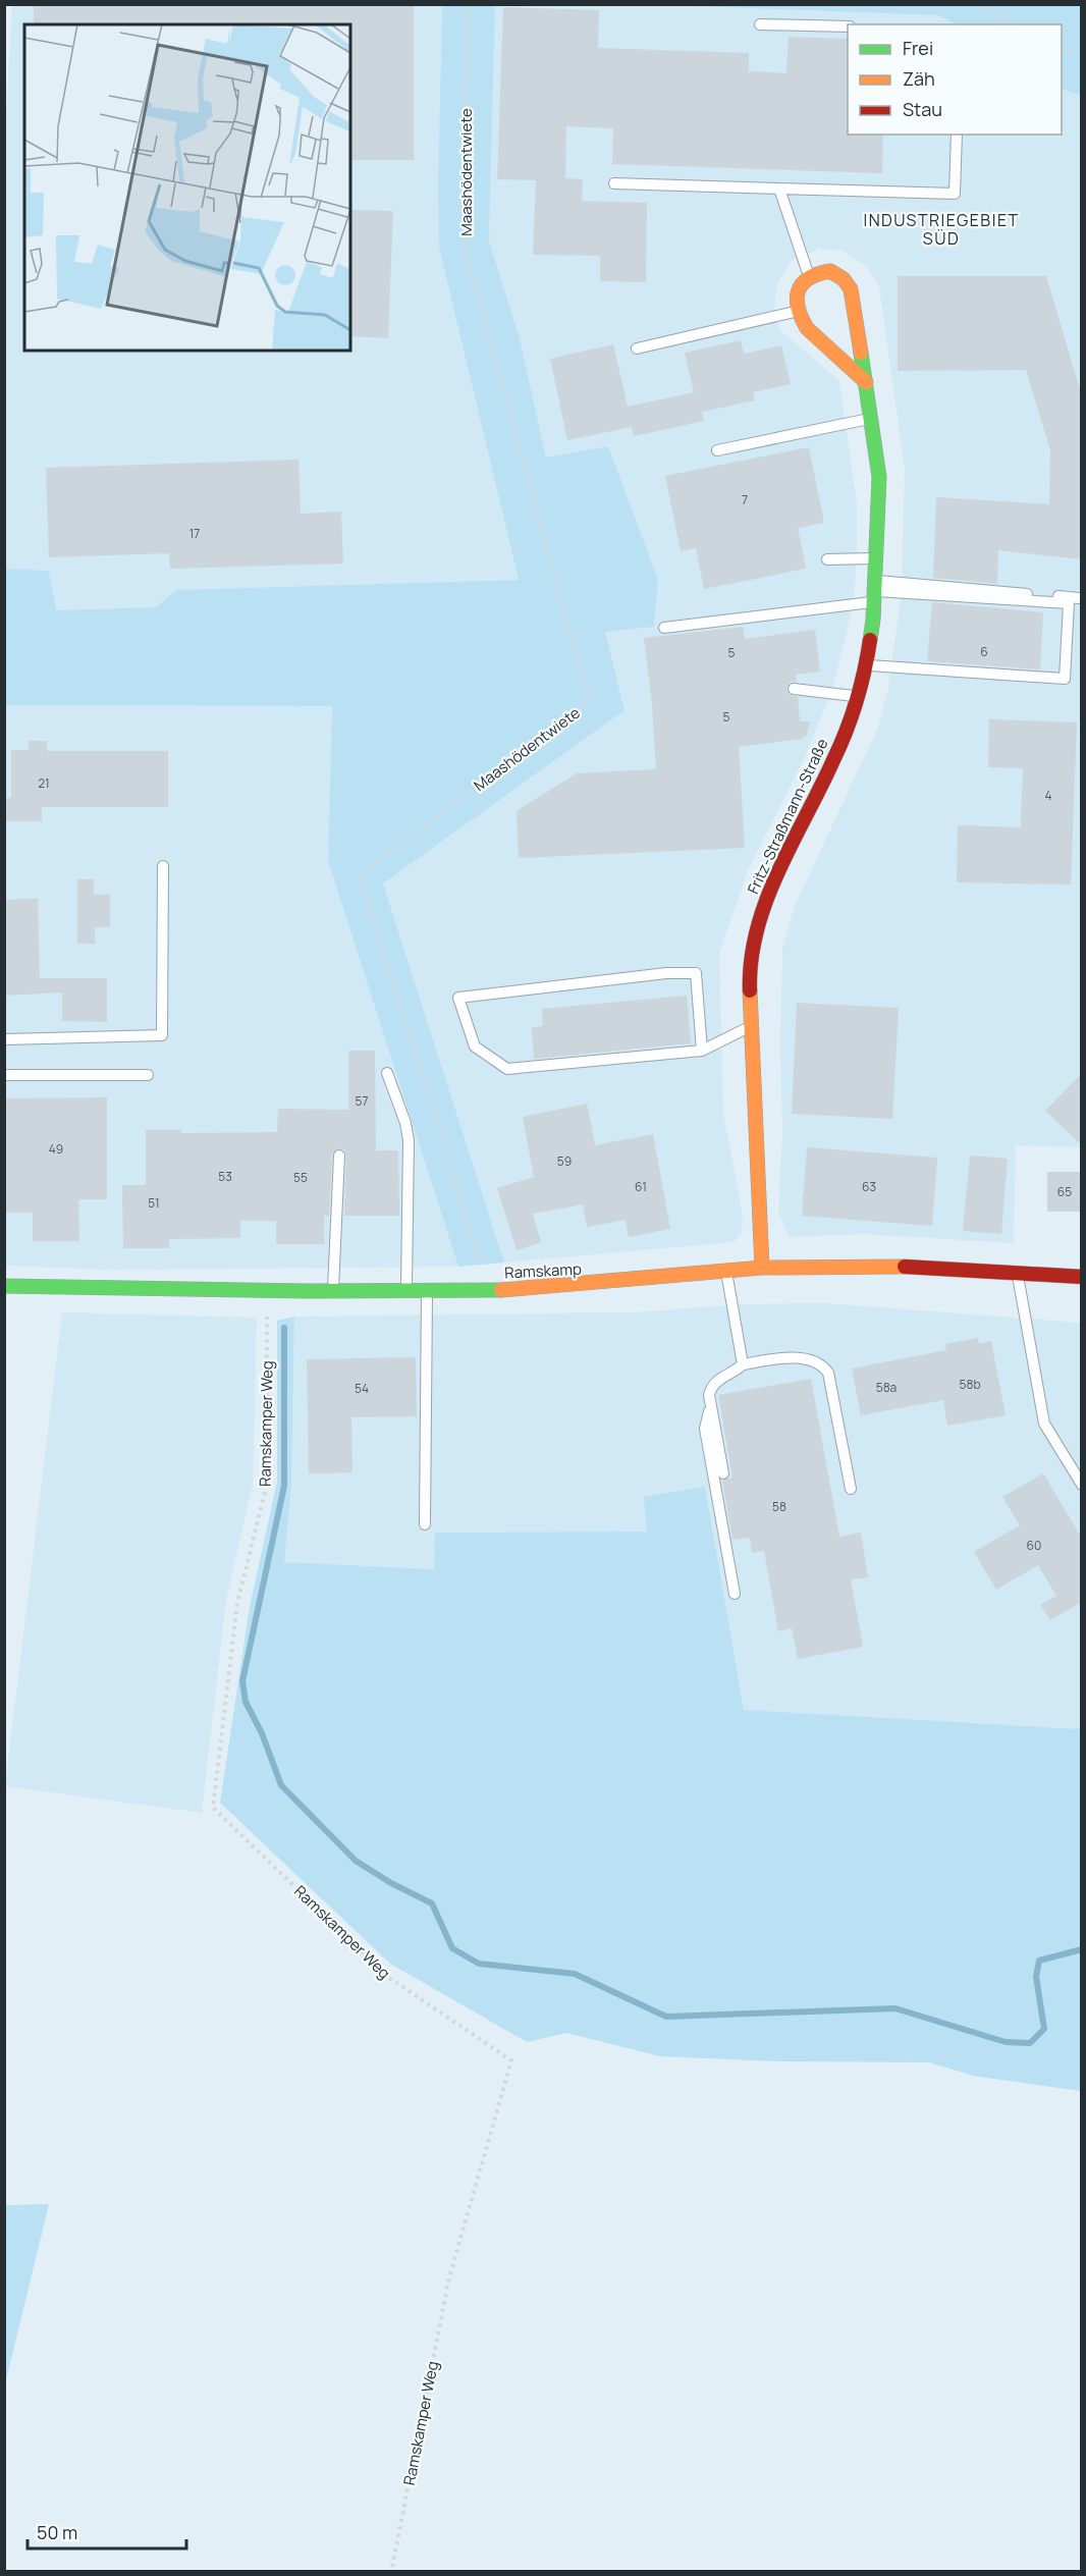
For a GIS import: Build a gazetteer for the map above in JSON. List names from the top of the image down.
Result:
{
  "streets": {
    "street": ["Fritz-Straßmann-Straße", "Ramskamp"],
    "path": ["Maashödentwiete", "Ramskamper Weg"]
  },
  "crossings": [
    ["Maashödentwiete", "Ramskamp"],
    ["Fritz-Straßmann-Straße", "Ramskamp"],
    ["Ramskamp", "Ramskamper Weg"]
  ],
  "districts": ["INDUSTRIEGEBIET SÜD"],
  "house_numbers": [
    "7",
    "17",
    "6",
    "5",
    "5",
    "21",
    "4",
    "57",
    "49",
    "59",
    "53",
    "55",
    "61",
    "63",
    "65",
    "51",
    "58b",
    "58a",
    "54",
    "58",
    "60"
  ],
  "legend": ["Frei", "Zäh", "Stau"],
  "scale_bar": "50 m"
}
